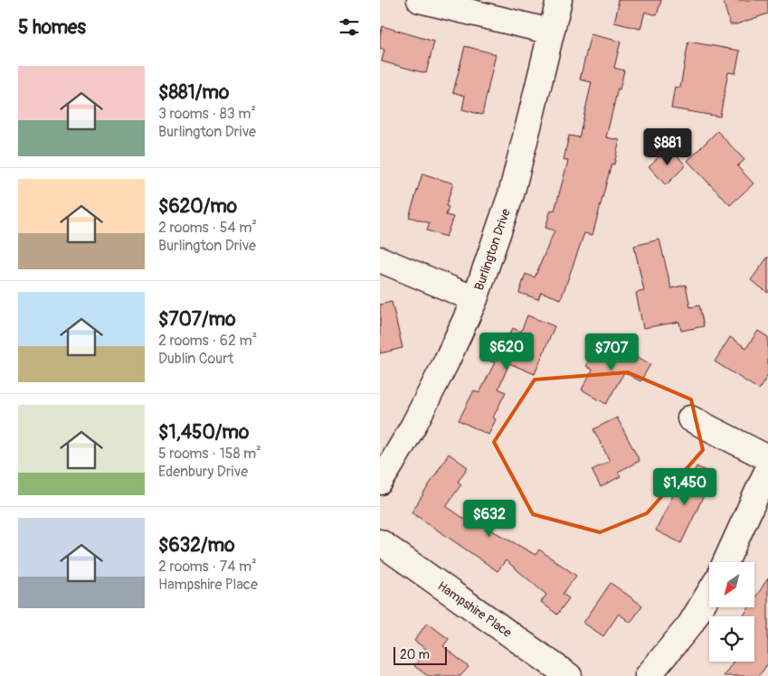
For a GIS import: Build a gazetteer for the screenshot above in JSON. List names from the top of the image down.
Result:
{
  "streets": {
    "street": ["Burlington Drive", "Hampshire Place"]
  },
  "scale_bar": "20 m",
  "north": "bottom left",
  "page": {
    "heading": "5 homes",
    "list": [
      {
        "name": "$881/mo",
        "note": "3 rooms · 83 m² · Burlington Drive"
      },
      {
        "name": "$620/mo",
        "note": "2 rooms · 54 m² · Burlington Drive"
      },
      {
        "name": "$707/mo",
        "note": "2 rooms · 62 m² · Dublin Court"
      },
      {
        "name": "$1,450/mo",
        "note": "5 rooms · 158 m² · Edenbury Drive"
      },
      {
        "name": "$632/mo",
        "note": "2 rooms · 74 m² · Hampshire Place"
      }
    ],
    "price": [
      "$881",
      "$620",
      "$707",
      "$1,450",
      "$632"
    ],
    "scale": "20 m"
  }
}
